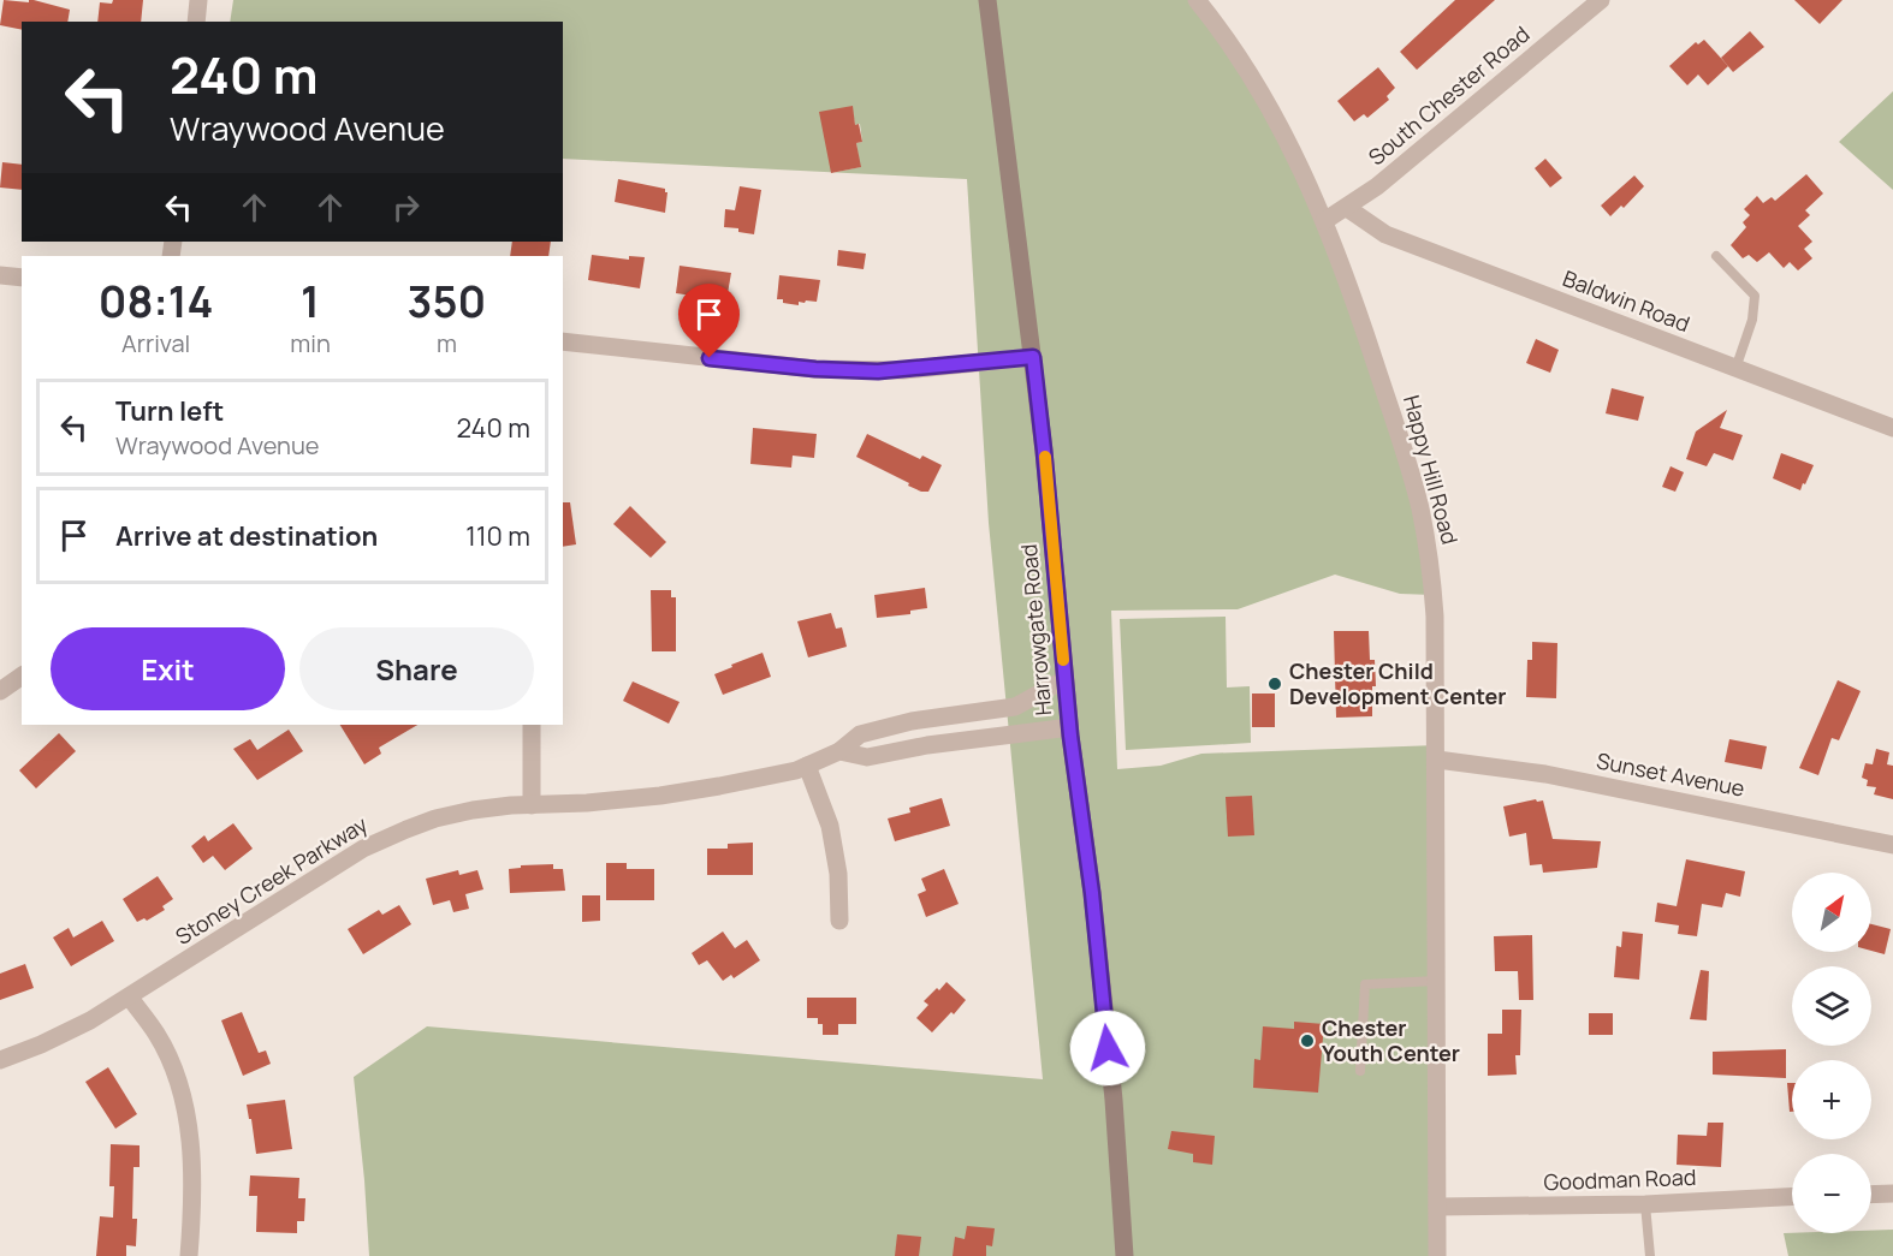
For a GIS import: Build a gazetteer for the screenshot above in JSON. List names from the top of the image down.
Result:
{
  "streets": {
    "main road": ["Harrowgate Road"],
    "street": [
      "South Chester Road",
      "Baldwin Road",
      "Happy Hill Road",
      "Sunset Avenue",
      "Stoney Creek Parkway",
      "Goodman Road"
    ]
  },
  "crossings": [
    ["South Chester Road", "Baldwin Road"],
    ["South Chester Road", "Happy Hill Road"],
    ["Happy Hill Road", "Sunset Avenue"],
    ["Happy Hill Road", "Goodman Road"],
    ["Harrowgate Road", "Stoney Creek Parkway"]
  ],
  "places": ["Chester Child Development Center", "Chester Youth Center"],
  "north": "top right",
  "page": {
    "turn": ["240 m", "Wraywood Avenue"],
    "eta": [
      "08:14",
      "Arrival",
      "1",
      "min",
      "350",
      "m"
    ],
    "list": [
      {
        "name": "Turn left",
        "note": "Wraywood Avenue",
        "value": "240 m"
      },
      {
        "name": "Arrive at destination",
        "value": "110 m"
      }
    ],
    "buttons": ["Exit", "Share"],
    "map_buttons": ["+", "−"]
  }
}
